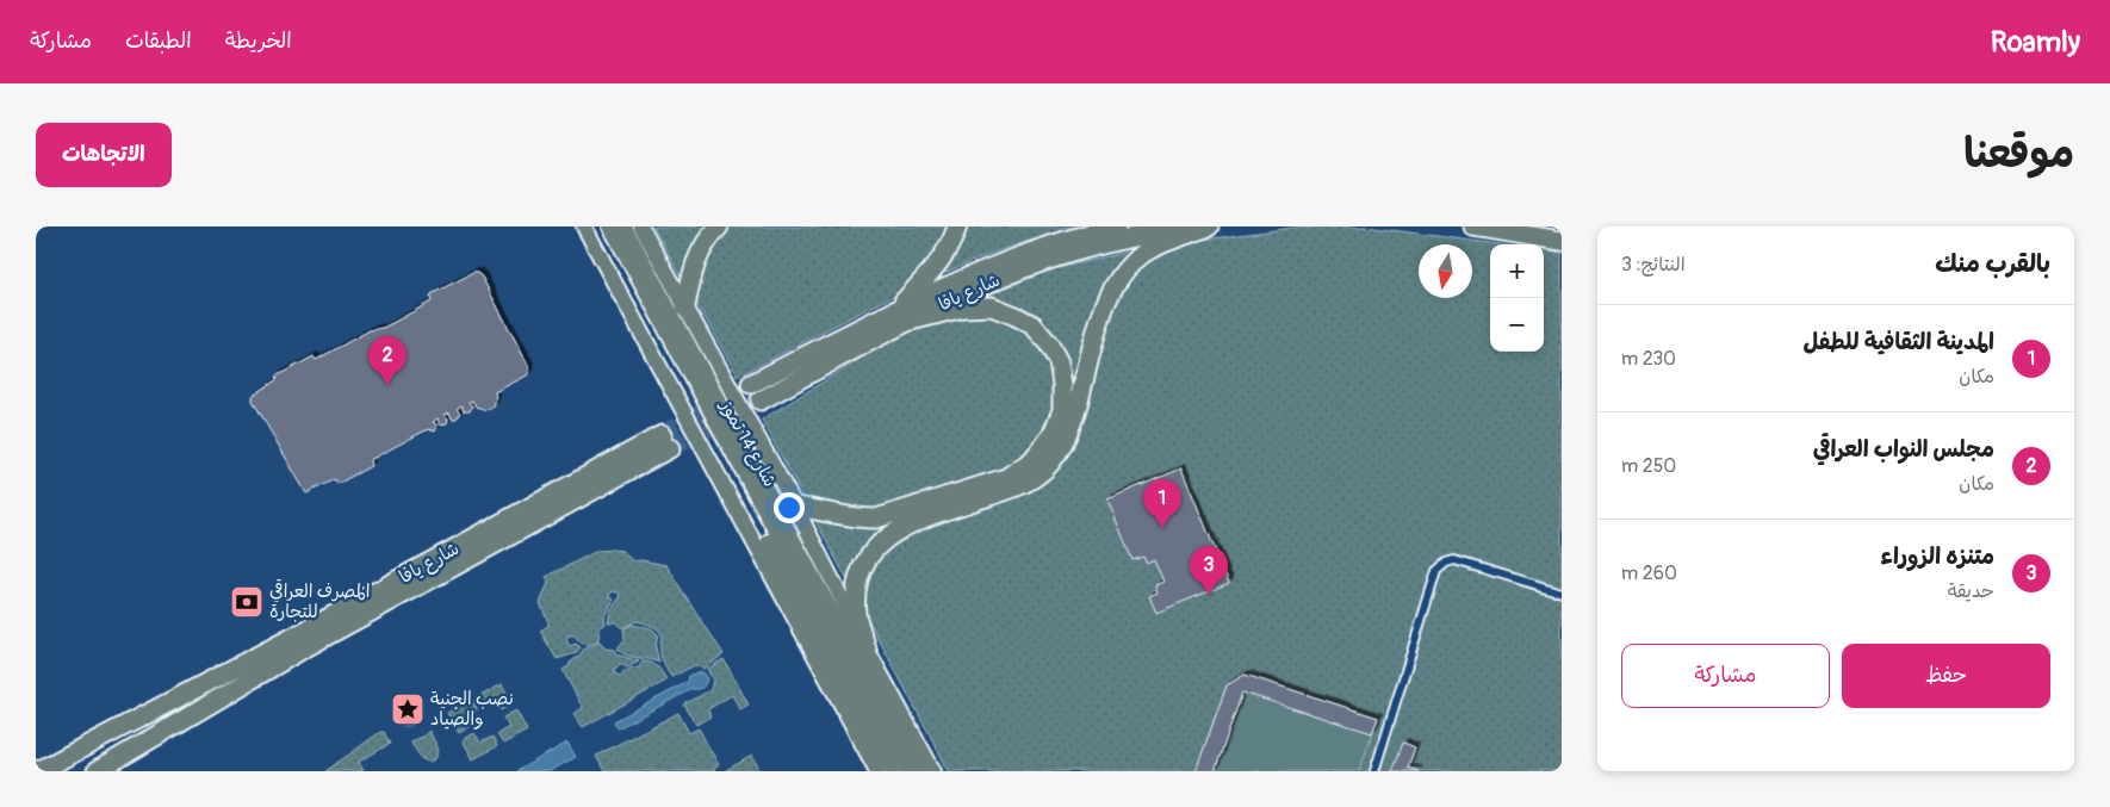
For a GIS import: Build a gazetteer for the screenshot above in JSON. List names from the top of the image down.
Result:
{
  "streets": {
    "highway": ["شارع يافا"],
    "main road": ["شارع 14 تموز"]
  },
  "places": {
    "bank": ["المصرف العراقي للتجارة"],
    "place": ["نصب الجنية والصياد"]
  },
  "north": "bottom",
  "page": {
    "header": "Roamly",
    "nav": ["الخريطة", "الطبقات", "مشاركة"],
    "title": "موقعنا",
    "buttons": [
      "الاتجاهات",
      ["حفظ", "مشاركة"]
    ],
    "heading": ["بالقرب منك", "النتائج: 3"],
    "map_buttons": ["+", "−"],
    "list": [
      {
        "mark": "1",
        "name": "المدينة الثقافية للطفل",
        "note": "مكان",
        "value": "230 m"
      },
      {
        "mark": "2",
        "name": "مجلس النواب العراقي",
        "note": "مكان",
        "value": "250 m"
      },
      {
        "mark": "3",
        "name": "متنزه الزوراء",
        "note": "حديقة",
        "value": "260 m"
      }
    ],
    "pins": ["2", "1", "3"]
  }
}
